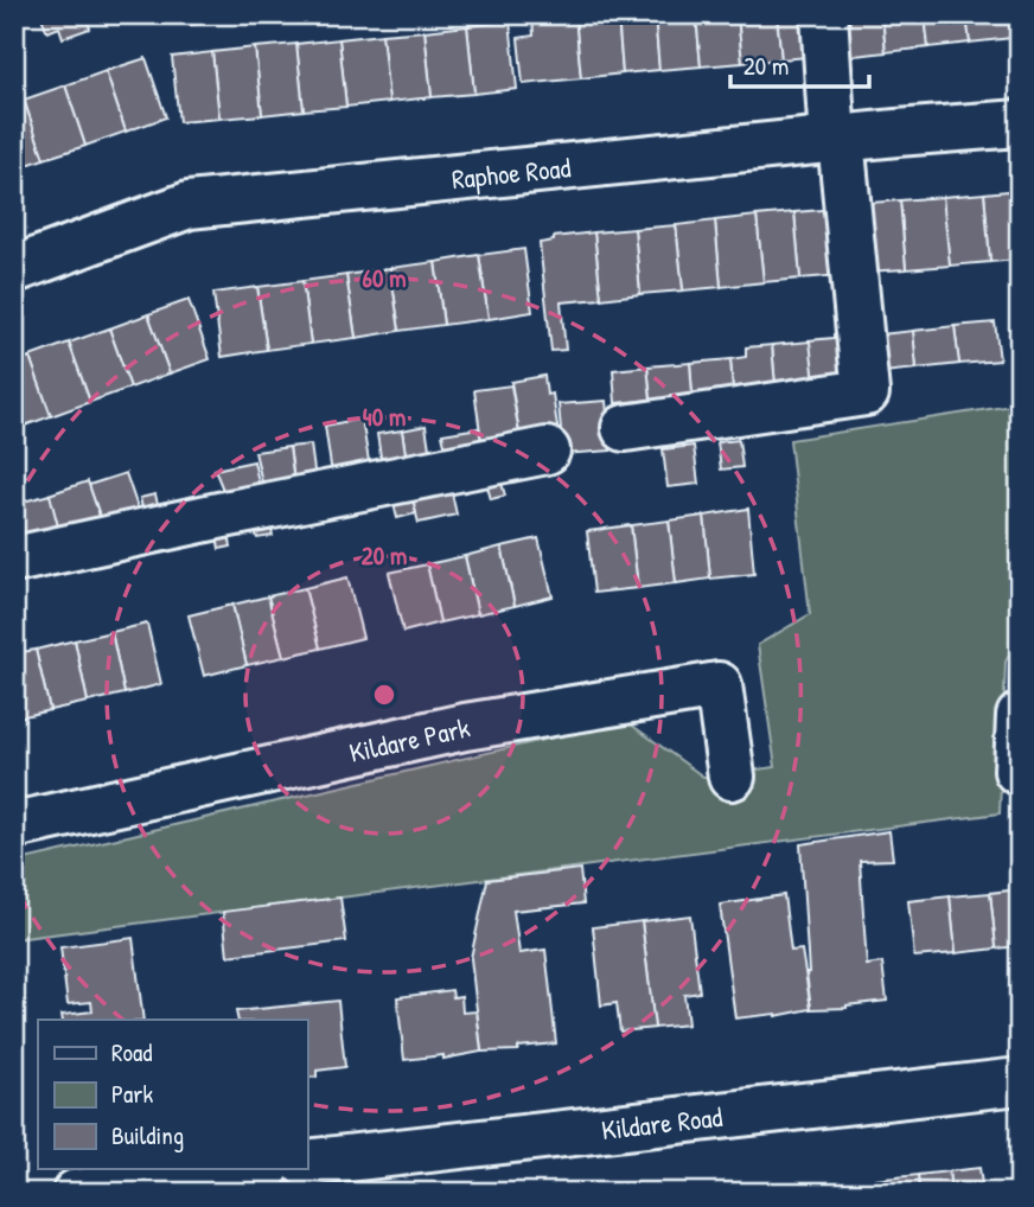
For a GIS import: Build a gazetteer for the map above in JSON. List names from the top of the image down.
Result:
{
  "streets": {
    "street": ["Raphoe Road", "Kildare Park", "Kildare Road"]
  },
  "legend": ["Road", "Park", "Building"],
  "scale_bar": "20 m",
  "rings": ["60 m", "40 m", "20 m"]
}
